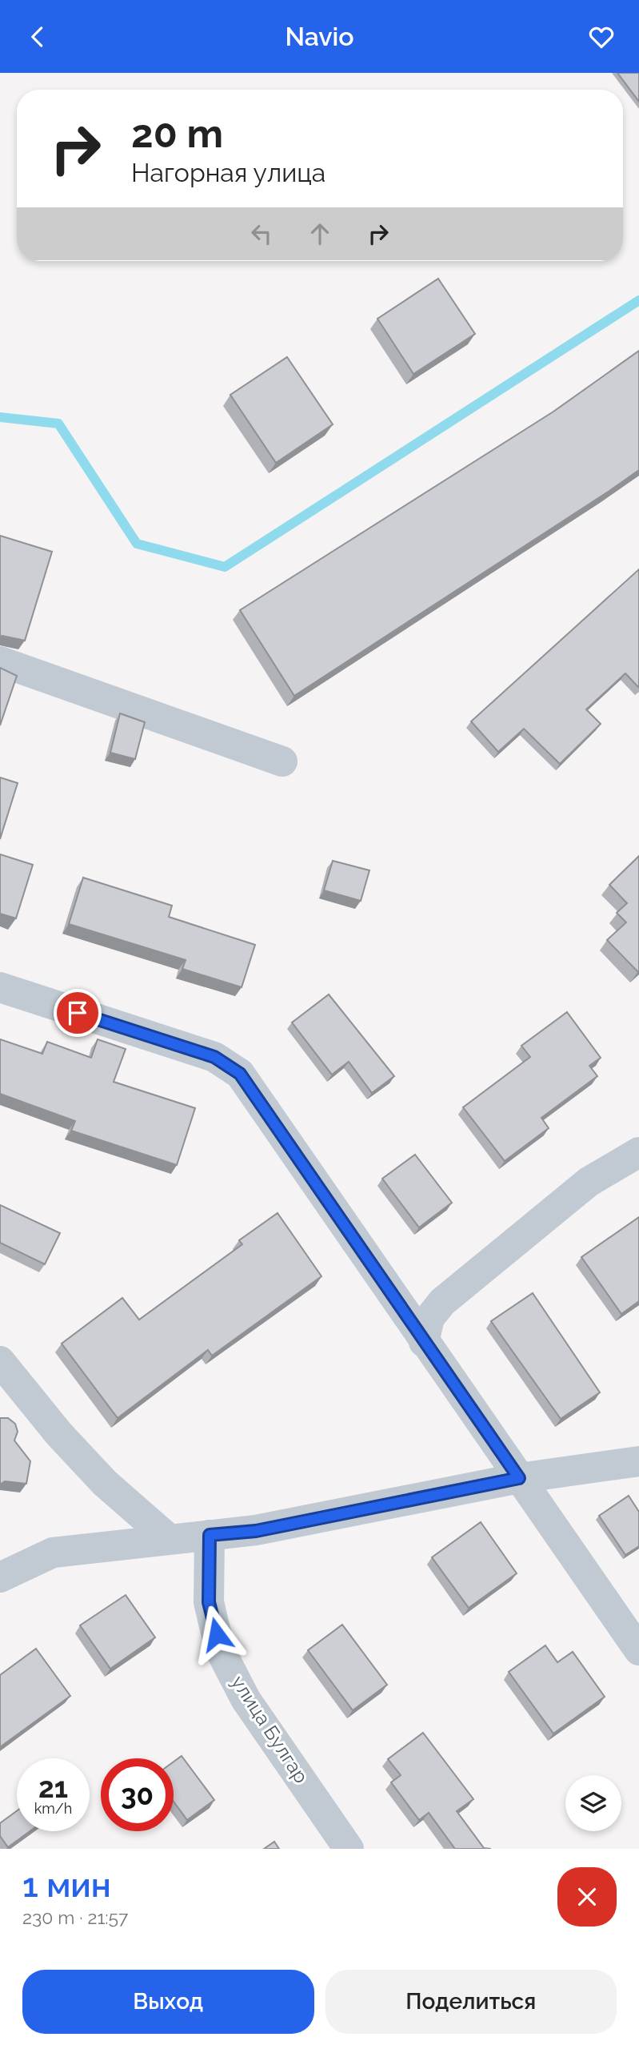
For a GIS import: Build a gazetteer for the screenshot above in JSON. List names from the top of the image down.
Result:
{
  "streets": {
    "street": ["улица Булгар"]
  },
  "page": {
    "header": "Navio",
    "turn": ["20 m", "Нагорная улица"],
    "speed": "21 km/h",
    "limit": "30",
    "heading": ["1 мин", "230 m · 21:57"],
    "buttons": ["Выход", "Поделиться"]
  }
}
